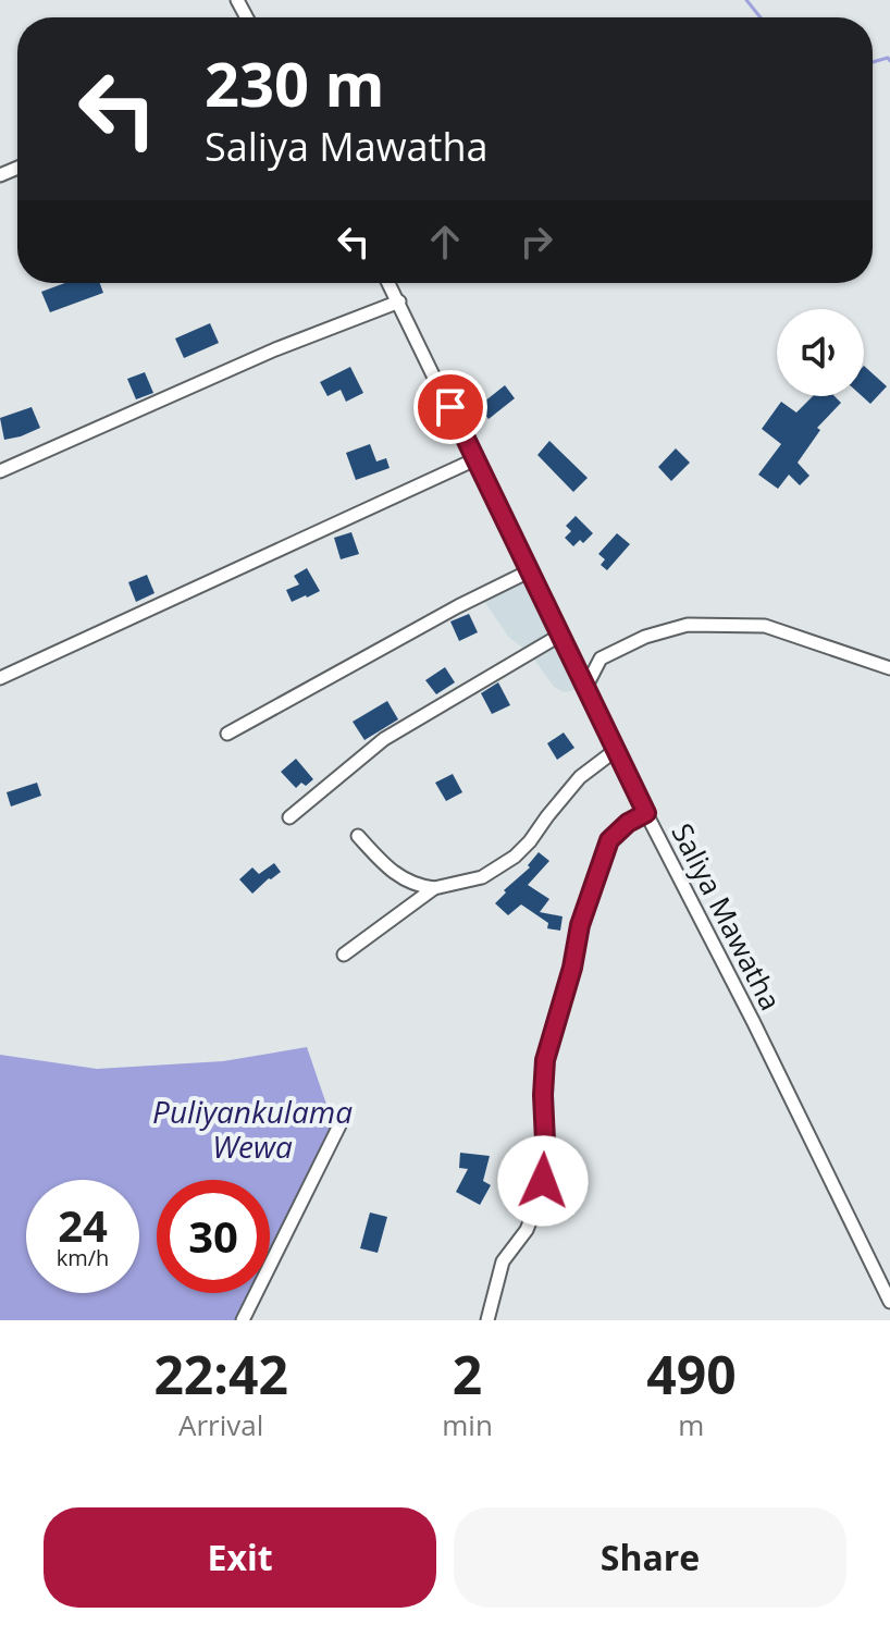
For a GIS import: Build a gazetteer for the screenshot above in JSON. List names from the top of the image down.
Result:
{
  "streets": {
    "street": ["Saliya Mawatha"]
  },
  "water": ["Puliyankulama Wewa"],
  "page": {
    "turn": ["230 m", "Saliya Mawatha"],
    "speed": "24 km/h",
    "limit": "30",
    "eta": [
      "22:42",
      "Arrival",
      "2",
      "min",
      "490",
      "m"
    ],
    "buttons": ["Exit", "Share"]
  }
}
